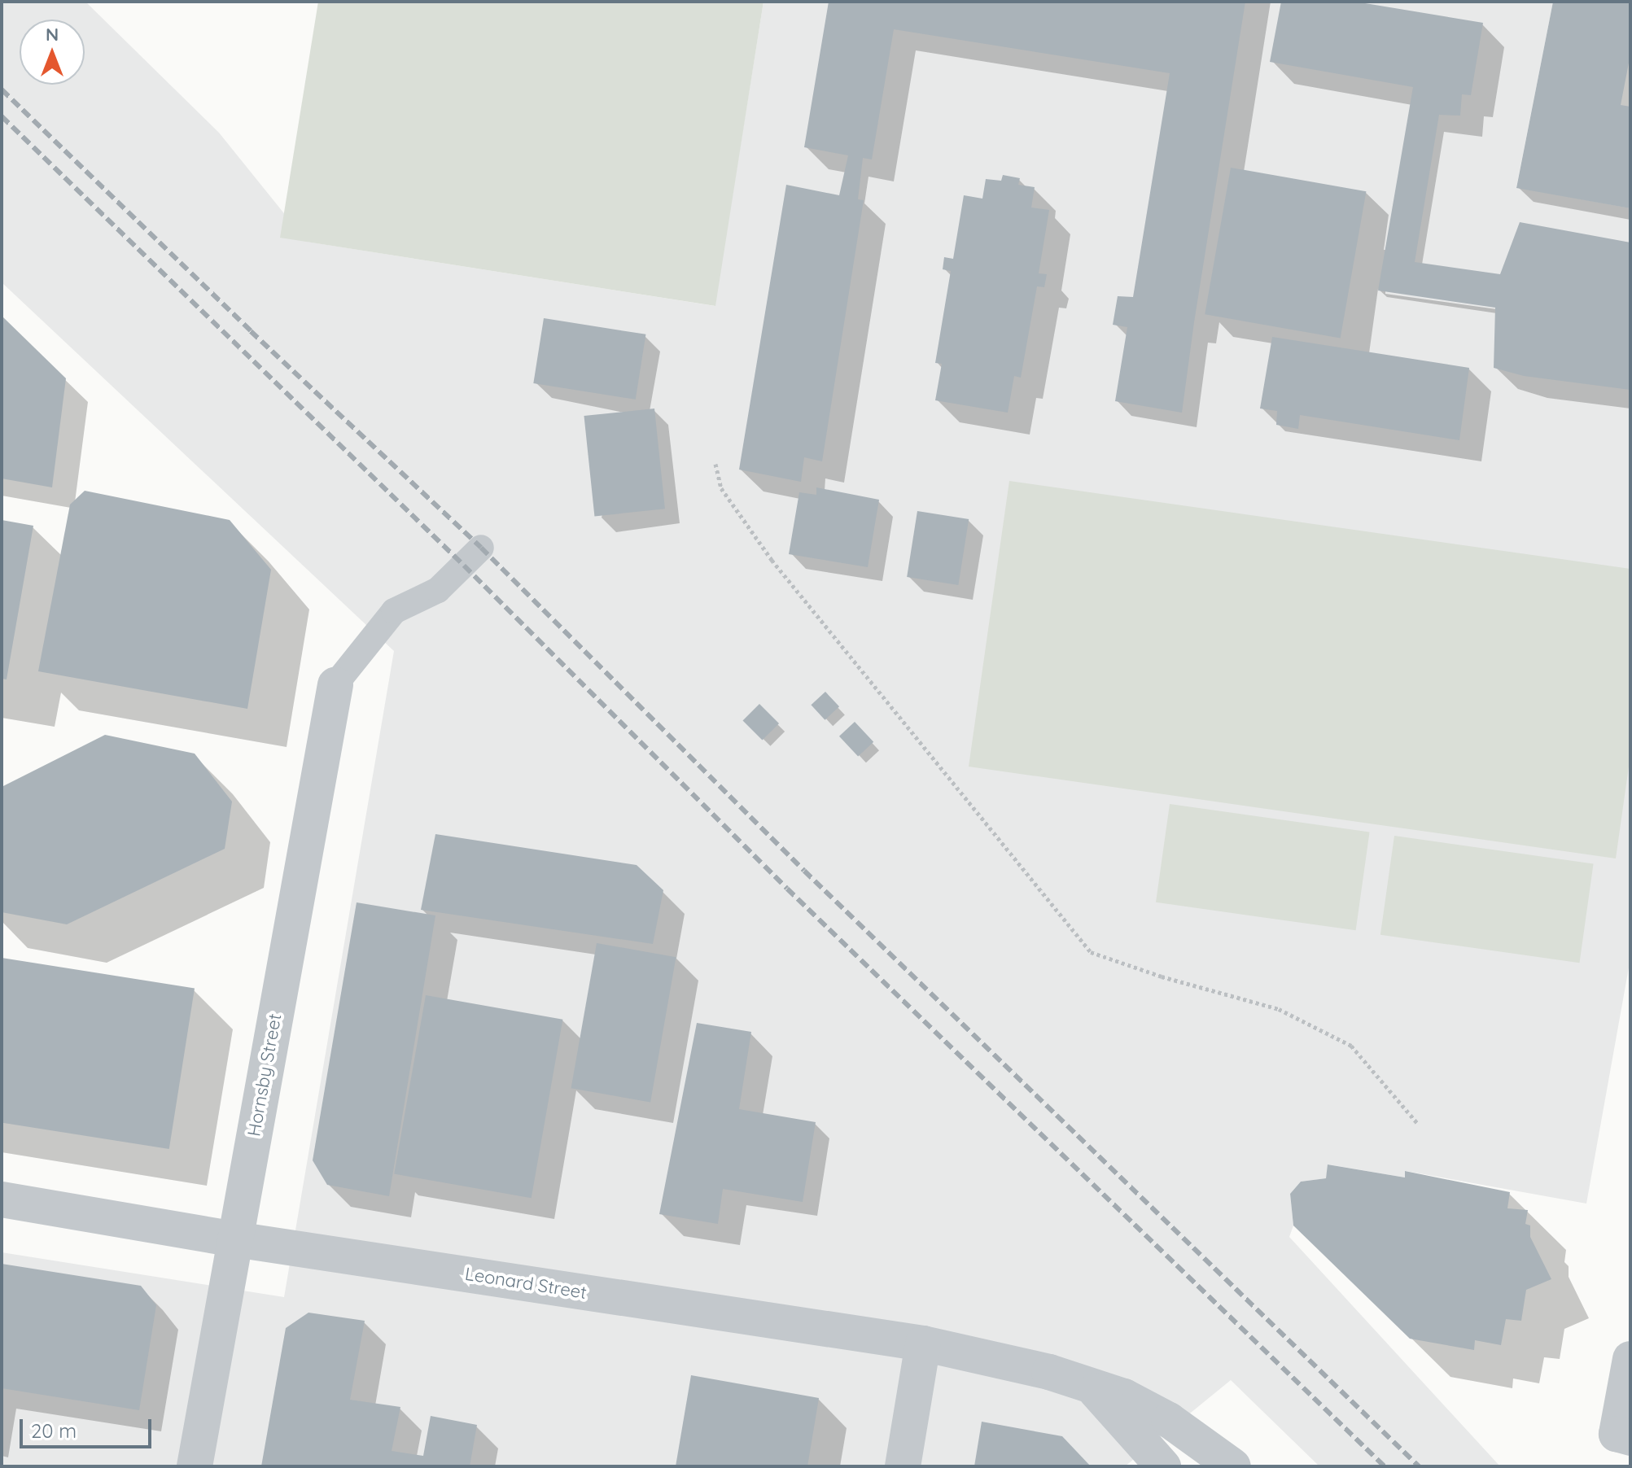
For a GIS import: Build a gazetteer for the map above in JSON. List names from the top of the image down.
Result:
{
  "streets": {
    "street": ["Hornsby Street", "Leonard Street"]
  },
  "crossings": [
    ["Hornsby Street", "Leonard Street"]
  ],
  "scale_bar": "20 m",
  "north": "top"
}
